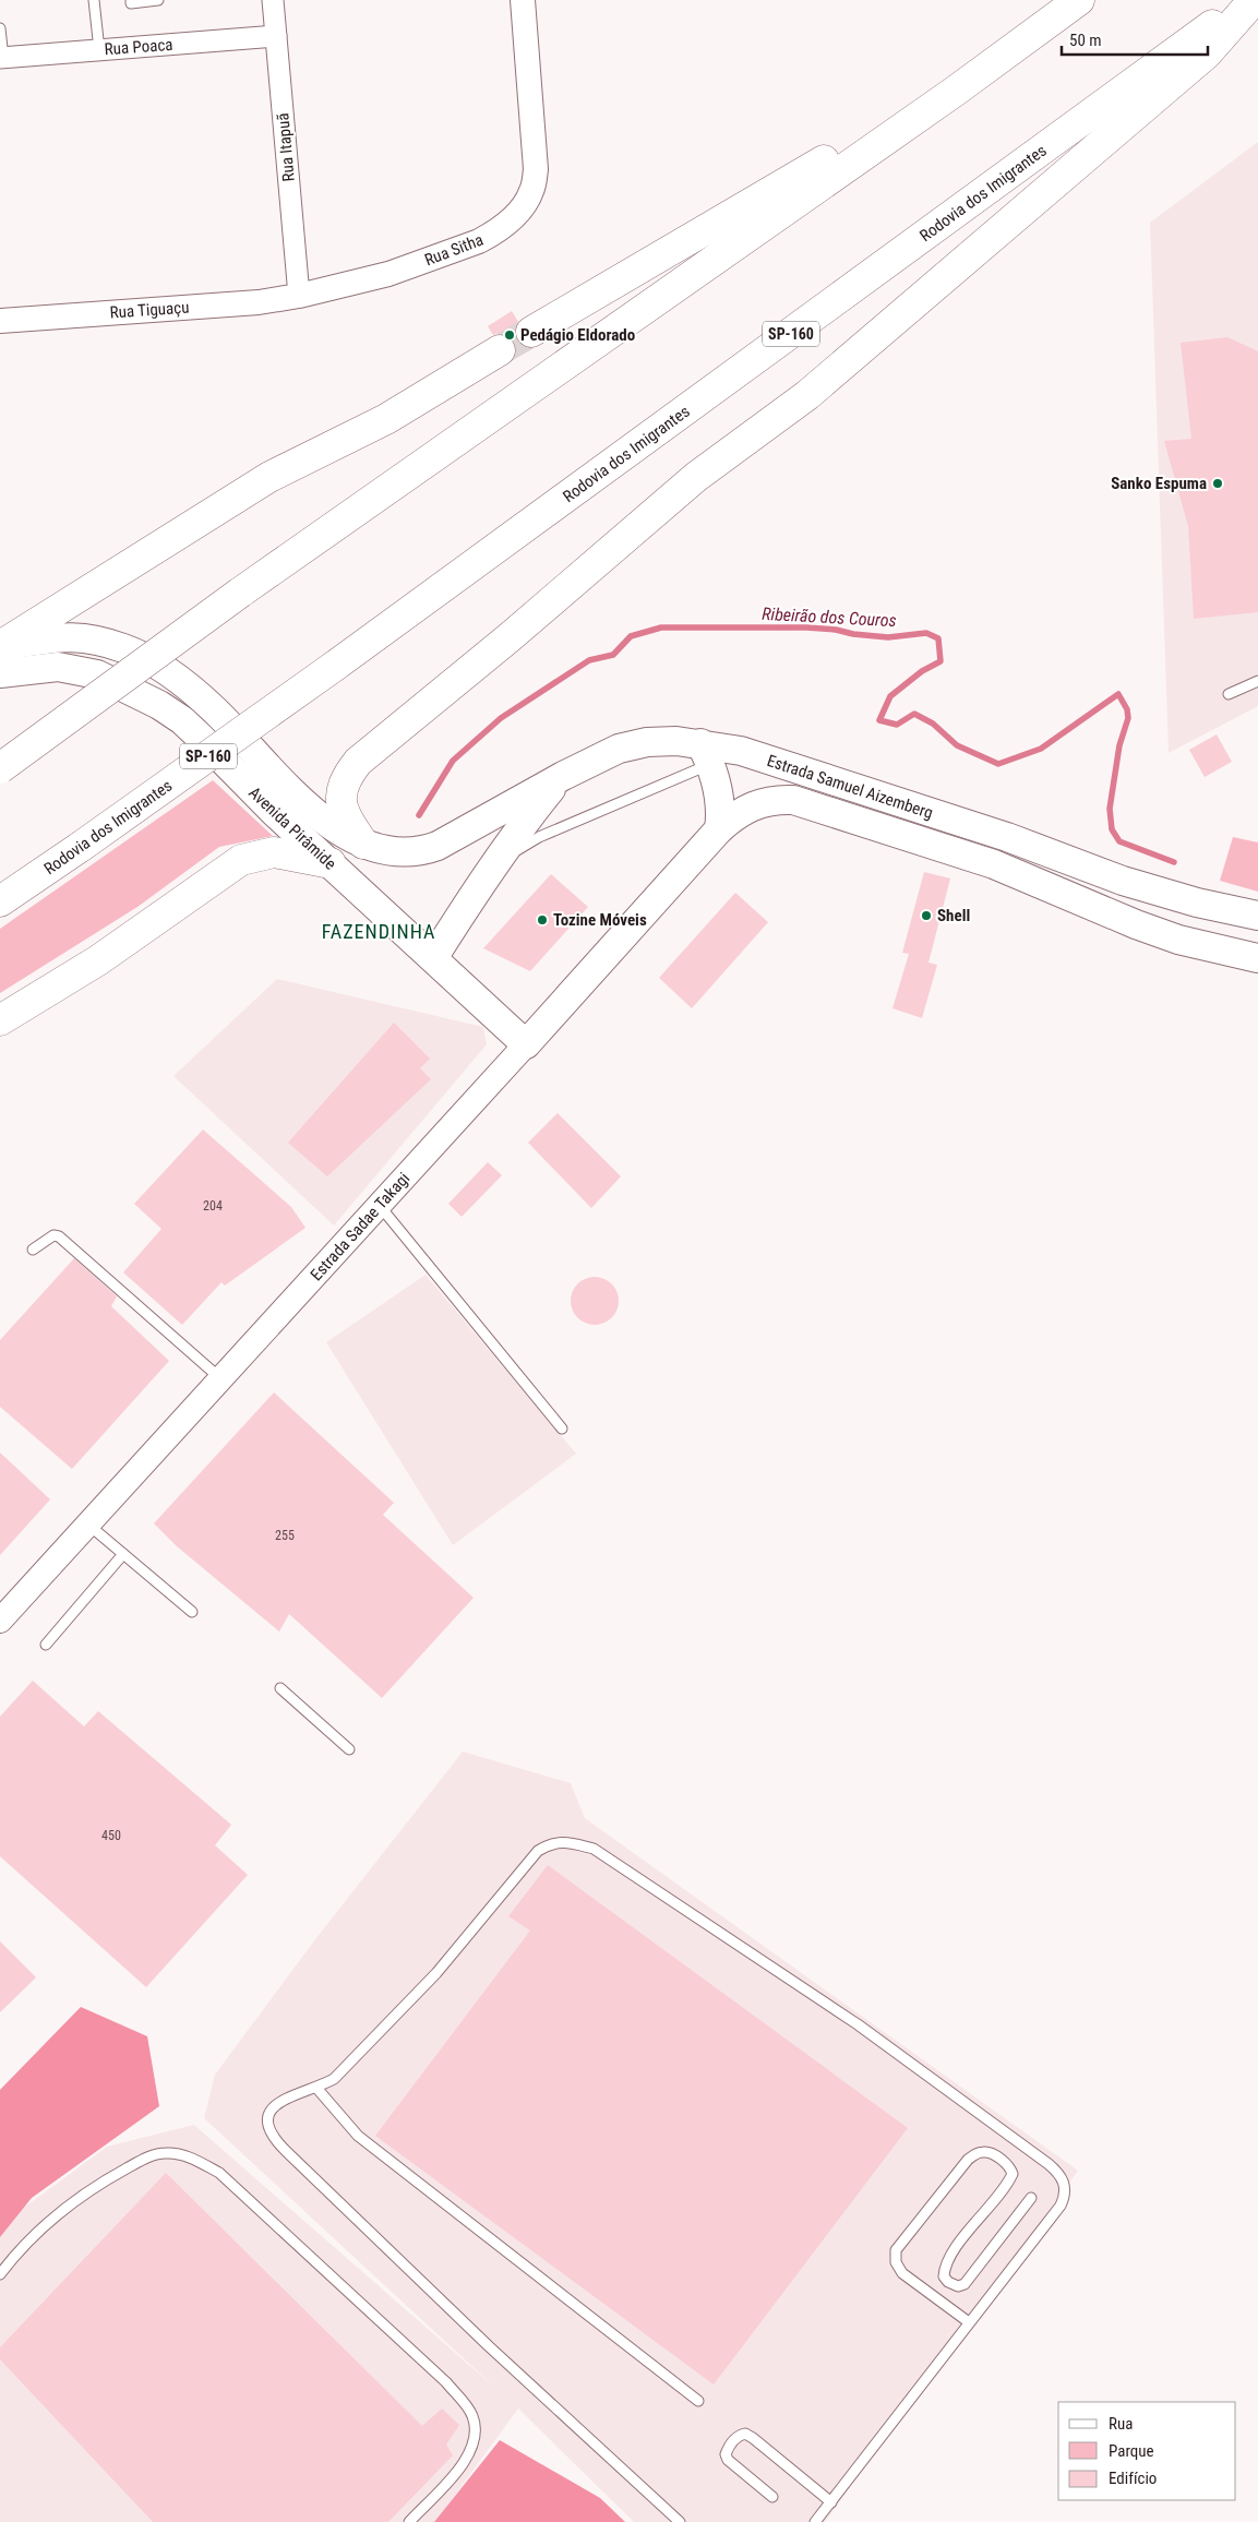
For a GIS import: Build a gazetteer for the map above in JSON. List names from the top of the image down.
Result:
{
  "streets": {
    "highway": ["Rodovia dos Imigrantes", "SP-160"],
    "main road": ["Estrada Samuel Aizemberg", "Avenida Pirâmide", "Estrada Sadae Takagi"],
    "street": [
      "Rua Poaca",
      "Rua Itapuã",
      "Rua Sitha",
      "Rua Tiguaçu"
    ]
  },
  "crossings": [
    ["Rua Poaca", "Rua Itapuã"],
    ["Rua Itapuã", "Rua Sitha"],
    ["Rua Itapuã", "Rua Tiguaçu"],
    ["Rua Sitha", "Rua Tiguaçu"],
    ["Estrada Samuel Aizemberg", "Avenida Pirâmide"],
    ["Estrada Samuel Aizemberg", "Estrada Sadae Takagi"],
    ["Avenida Pirâmide", "Estrada Sadae Takagi"]
  ],
  "districts": ["FAZENDINHA"],
  "water": ["Ribeirão dos Couros"],
  "places": [
    "Pedágio Eldorado",
    "Sanko Espuma",
    "Shell",
    "Tozine Móveis"
  ],
  "house_numbers": ["204", "255", "450"],
  "legend": ["Rua", "Parque", "Edifício"],
  "scale_bar": "50 m"
}
